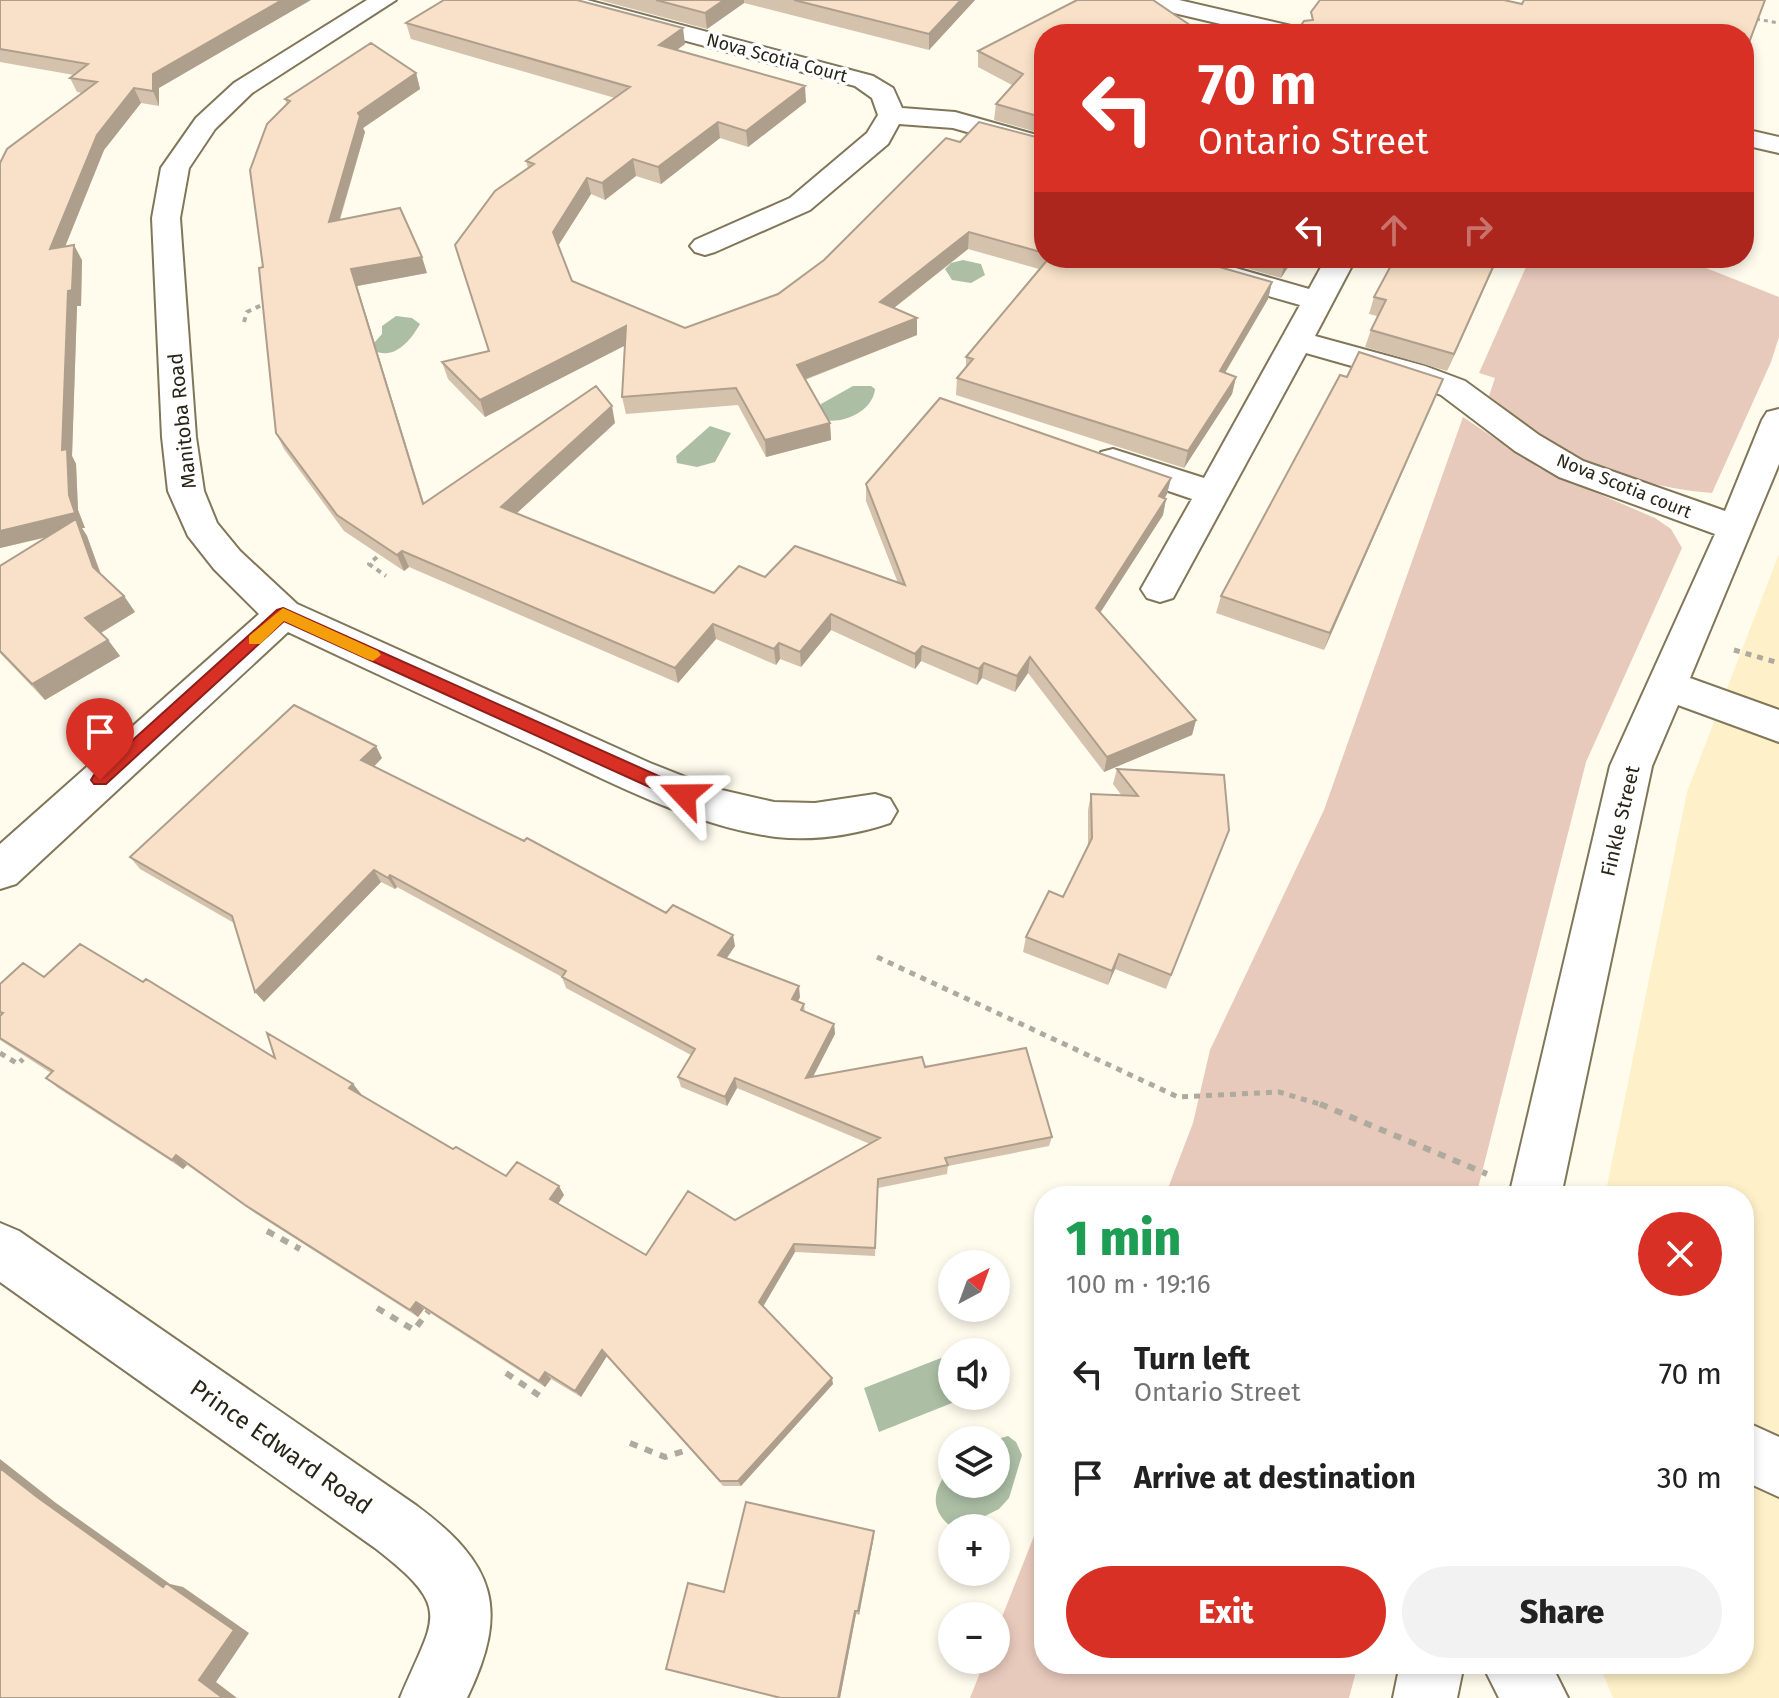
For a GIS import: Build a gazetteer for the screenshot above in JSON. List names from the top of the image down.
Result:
{
  "streets": {
    "street": [
      "Nova Scotia Court",
      "Manitoba Road",
      "Nova Scotia court",
      "Finkle Street",
      "Prince Edward Road"
    ]
  },
  "crossings": [
    ["Nova Scotia court", "Finkle Street"]
  ],
  "north": "top right",
  "page": {
    "turn": ["70 m", "Ontario Street"],
    "heading": ["1 min", "100 m · 19:16"],
    "map_buttons": ["+", "−"],
    "list": [
      {
        "name": "Turn left",
        "note": "Ontario Street",
        "value": "70 m"
      },
      {
        "name": "Arrive at destination",
        "value": "30 m"
      }
    ],
    "buttons": ["Exit", "Share"]
  }
}
